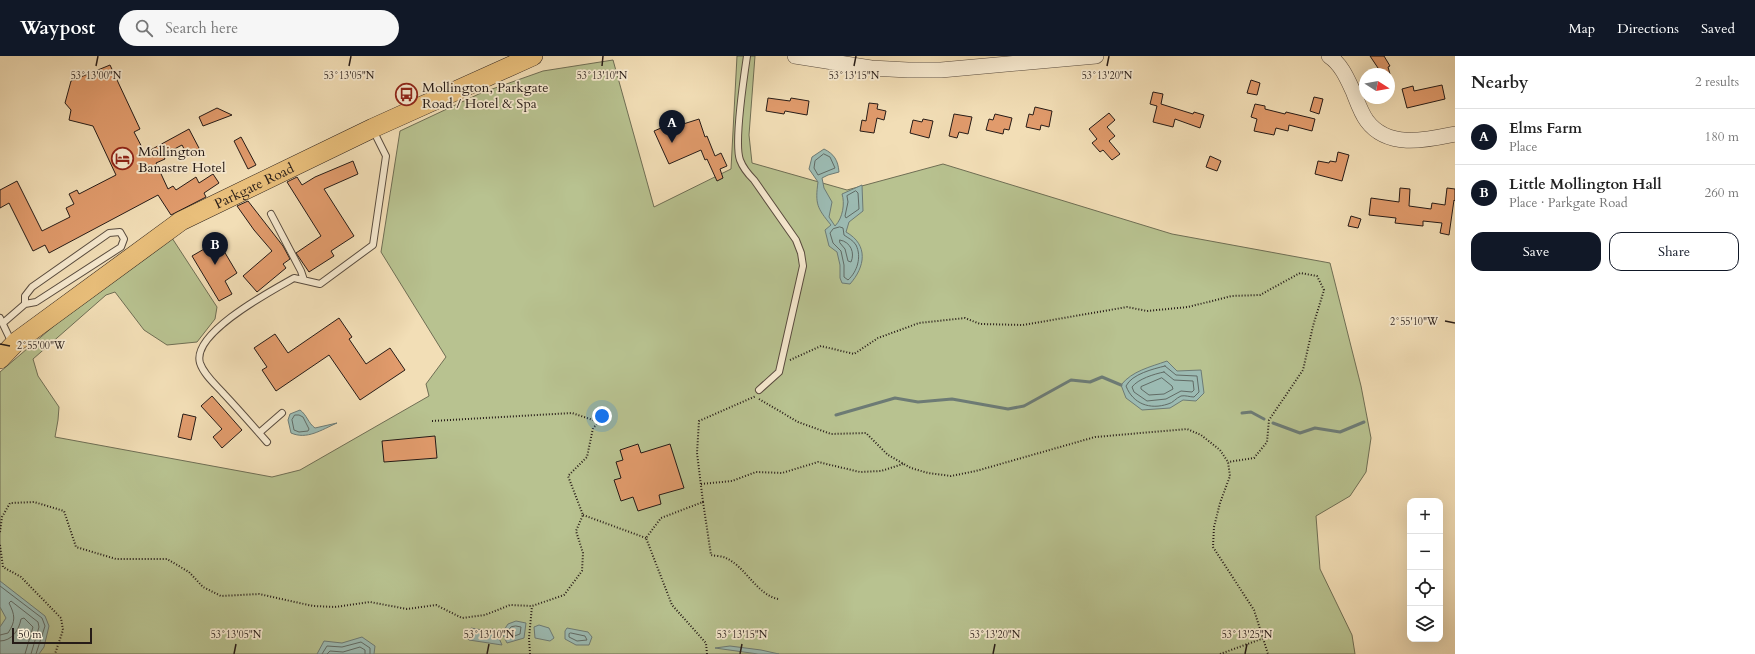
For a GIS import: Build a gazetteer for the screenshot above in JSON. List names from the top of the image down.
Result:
{
  "streets": {
    "main road": ["Parkgate Road"]
  },
  "places": {
    "bus stop": ["Mollington, Parkgate Road / Hotel & Spa"],
    "hotel": ["Mollington Banastre Hotel"]
  },
  "scale_bar": "50 m",
  "north": "right",
  "page": {
    "header": "Waypost",
    "search": "Search here",
    "nav": ["Map", "Directions", "Saved"],
    "heading": ["Nearby", "2 results"],
    "list": [
      {
        "mark": "A",
        "name": "Elms Farm",
        "note": "Place",
        "value": "180 m"
      },
      {
        "mark": "B",
        "name": "Little Mollington Hall",
        "note": "Place · Parkgate Road",
        "value": "260 m"
      }
    ],
    "pins": ["A", "B"],
    "buttons": ["Save", "Share"],
    "map_buttons": ["+", "−"],
    "scale": "50 m"
  },
  "coordinates": [
    "53°13'00\"N",
    "53°13'05\"N",
    "53°13'10\"N",
    "53°13'15\"N",
    "53°13'20\"N",
    "2°55'10\"W",
    "2°55'00\"W",
    "53°13'25\"N"
  ]
}
